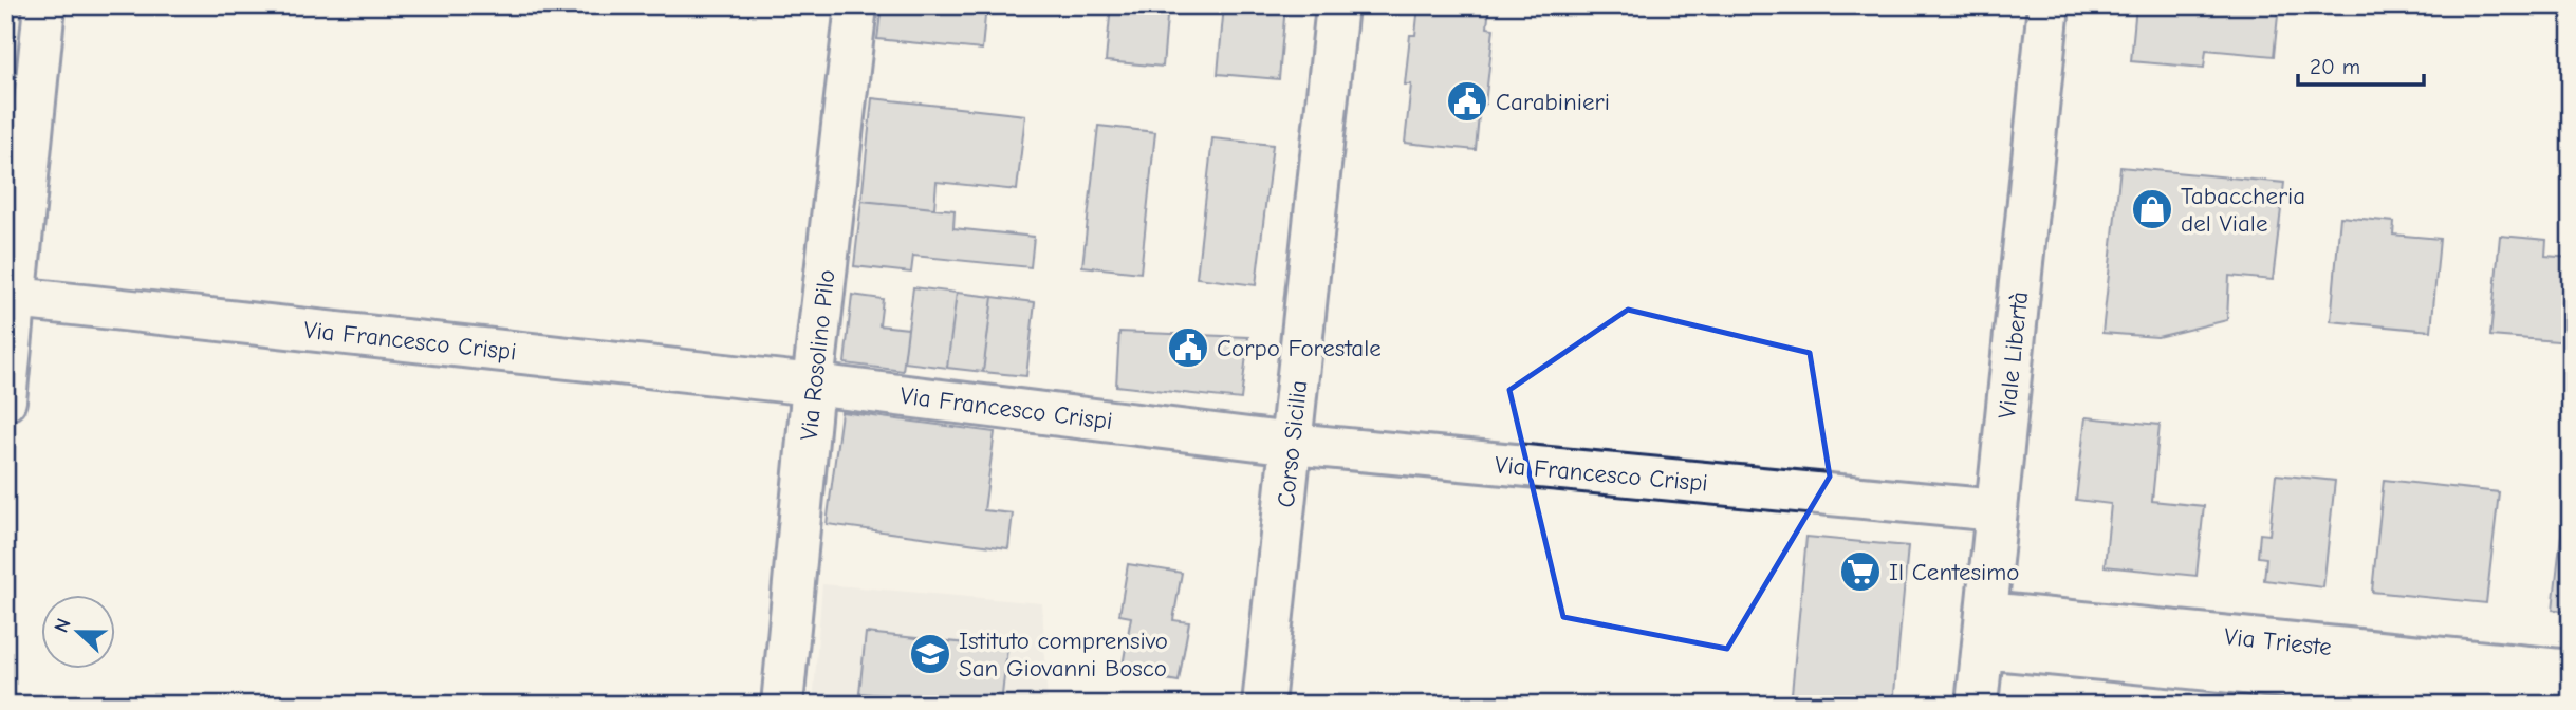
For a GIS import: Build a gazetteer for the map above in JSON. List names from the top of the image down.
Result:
{
  "streets": {
    "street": [
      "Via Francesco Crispi",
      "Via Rosolino Pilo",
      "Viale Libertà",
      "Corso Sicilia",
      "Via Trieste"
    ]
  },
  "crossings": [
    ["Via Francesco Crispi", "Via Rosolino Pilo"],
    ["Via Francesco Crispi", "Viale Libertà"],
    ["Via Francesco Crispi", "Corso Sicilia"],
    ["Viale Libertà", "Via Trieste"]
  ],
  "places": {
    "public building": ["Carabinieri", "Corpo Forestale"],
    "shop": ["Tabaccheria del Viale"],
    "supermarket": ["Il Centesimo"],
    "school or university": ["Istituto comprensivo San Giovanni Bosco"]
  },
  "scale_bar": "20 m",
  "north": "left"
}
